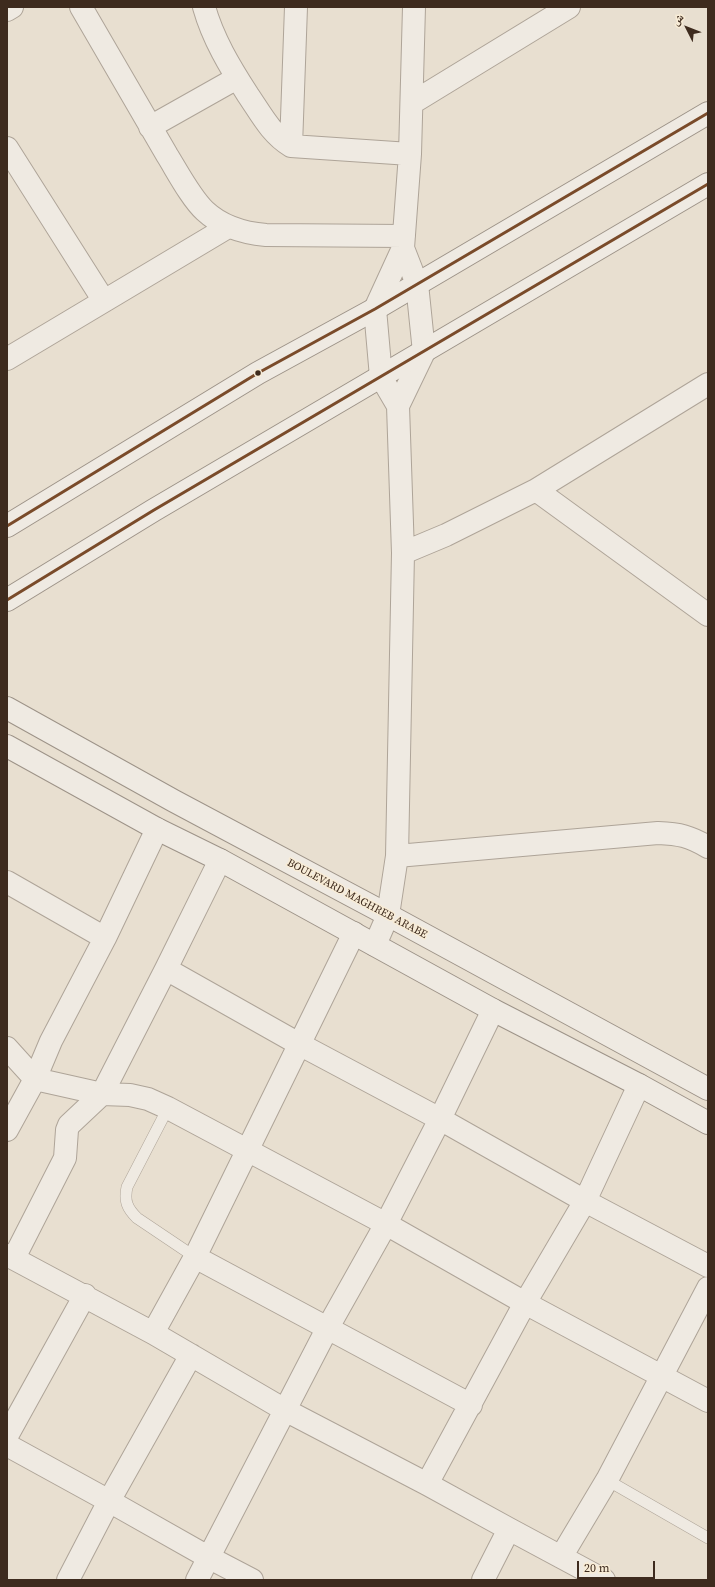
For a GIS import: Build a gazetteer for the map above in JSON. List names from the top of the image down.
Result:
{
  "streets": {
    "street": ["BOULEVARD MAGHREB ARABE"]
  },
  "scale_bar": "20 m",
  "north": "top left"
}
